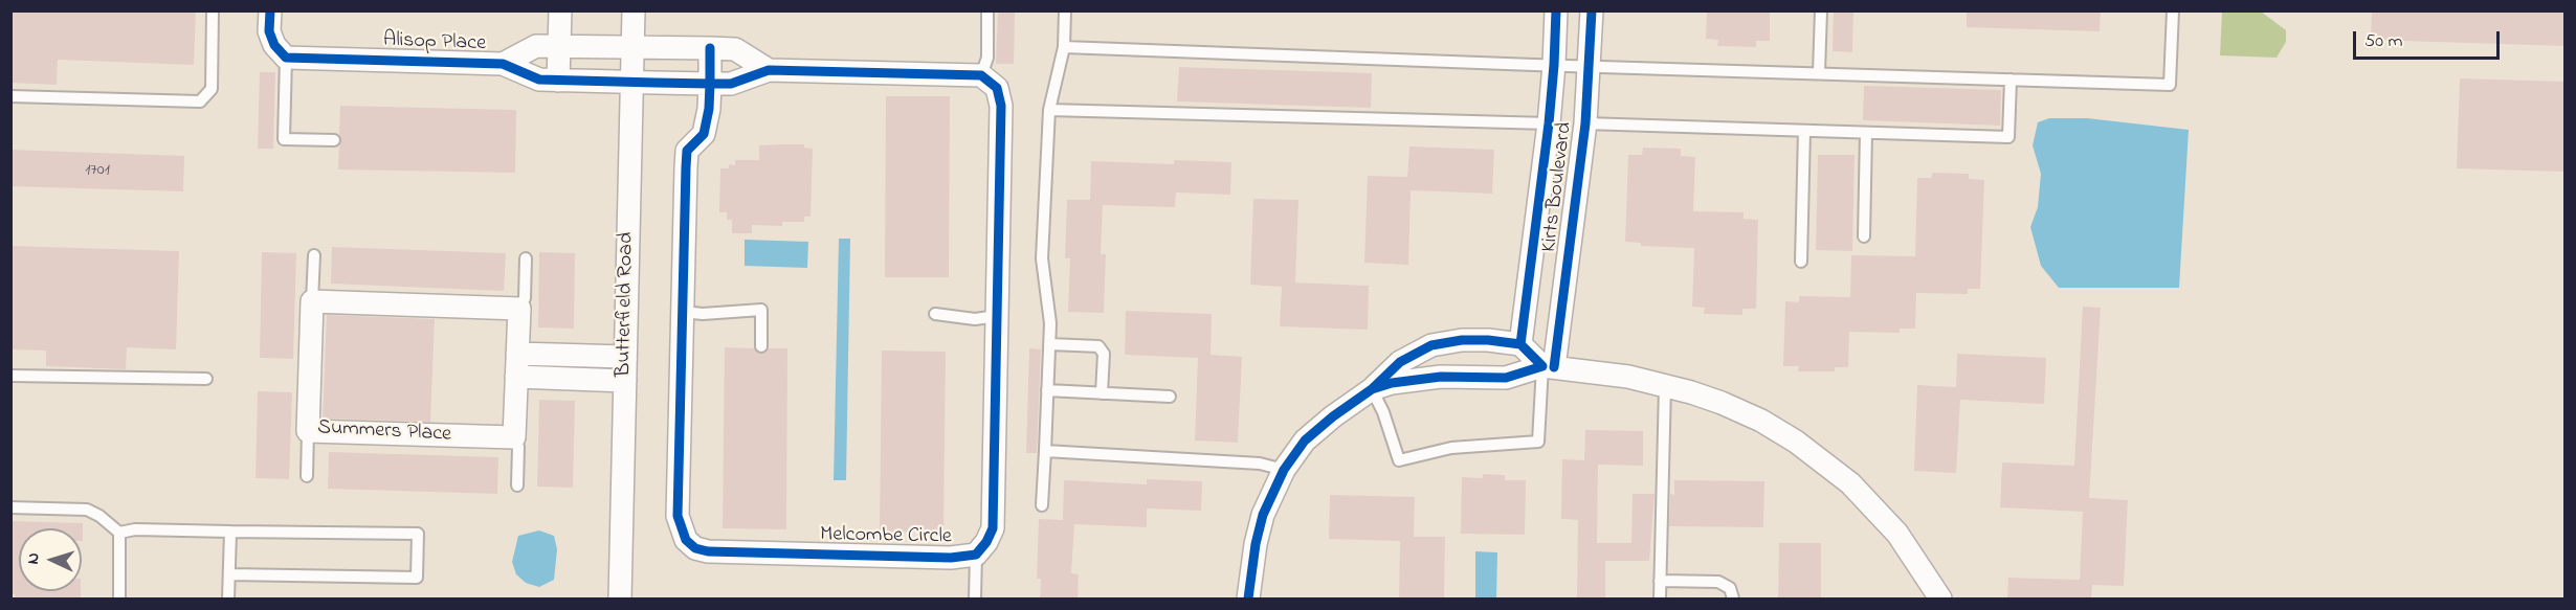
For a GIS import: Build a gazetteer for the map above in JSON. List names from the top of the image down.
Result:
{
  "streets": {
    "street": [
      "Alisop Place",
      "Kirts Boulevard",
      "Butterfield Road",
      "Summers Place",
      "Melcombe Circle"
    ]
  },
  "crossings": [
    ["Alisop Place", "Butterfield Road"]
  ],
  "house_numbers": ["1701"],
  "scale_bar": "50 m",
  "north": "left"
}
